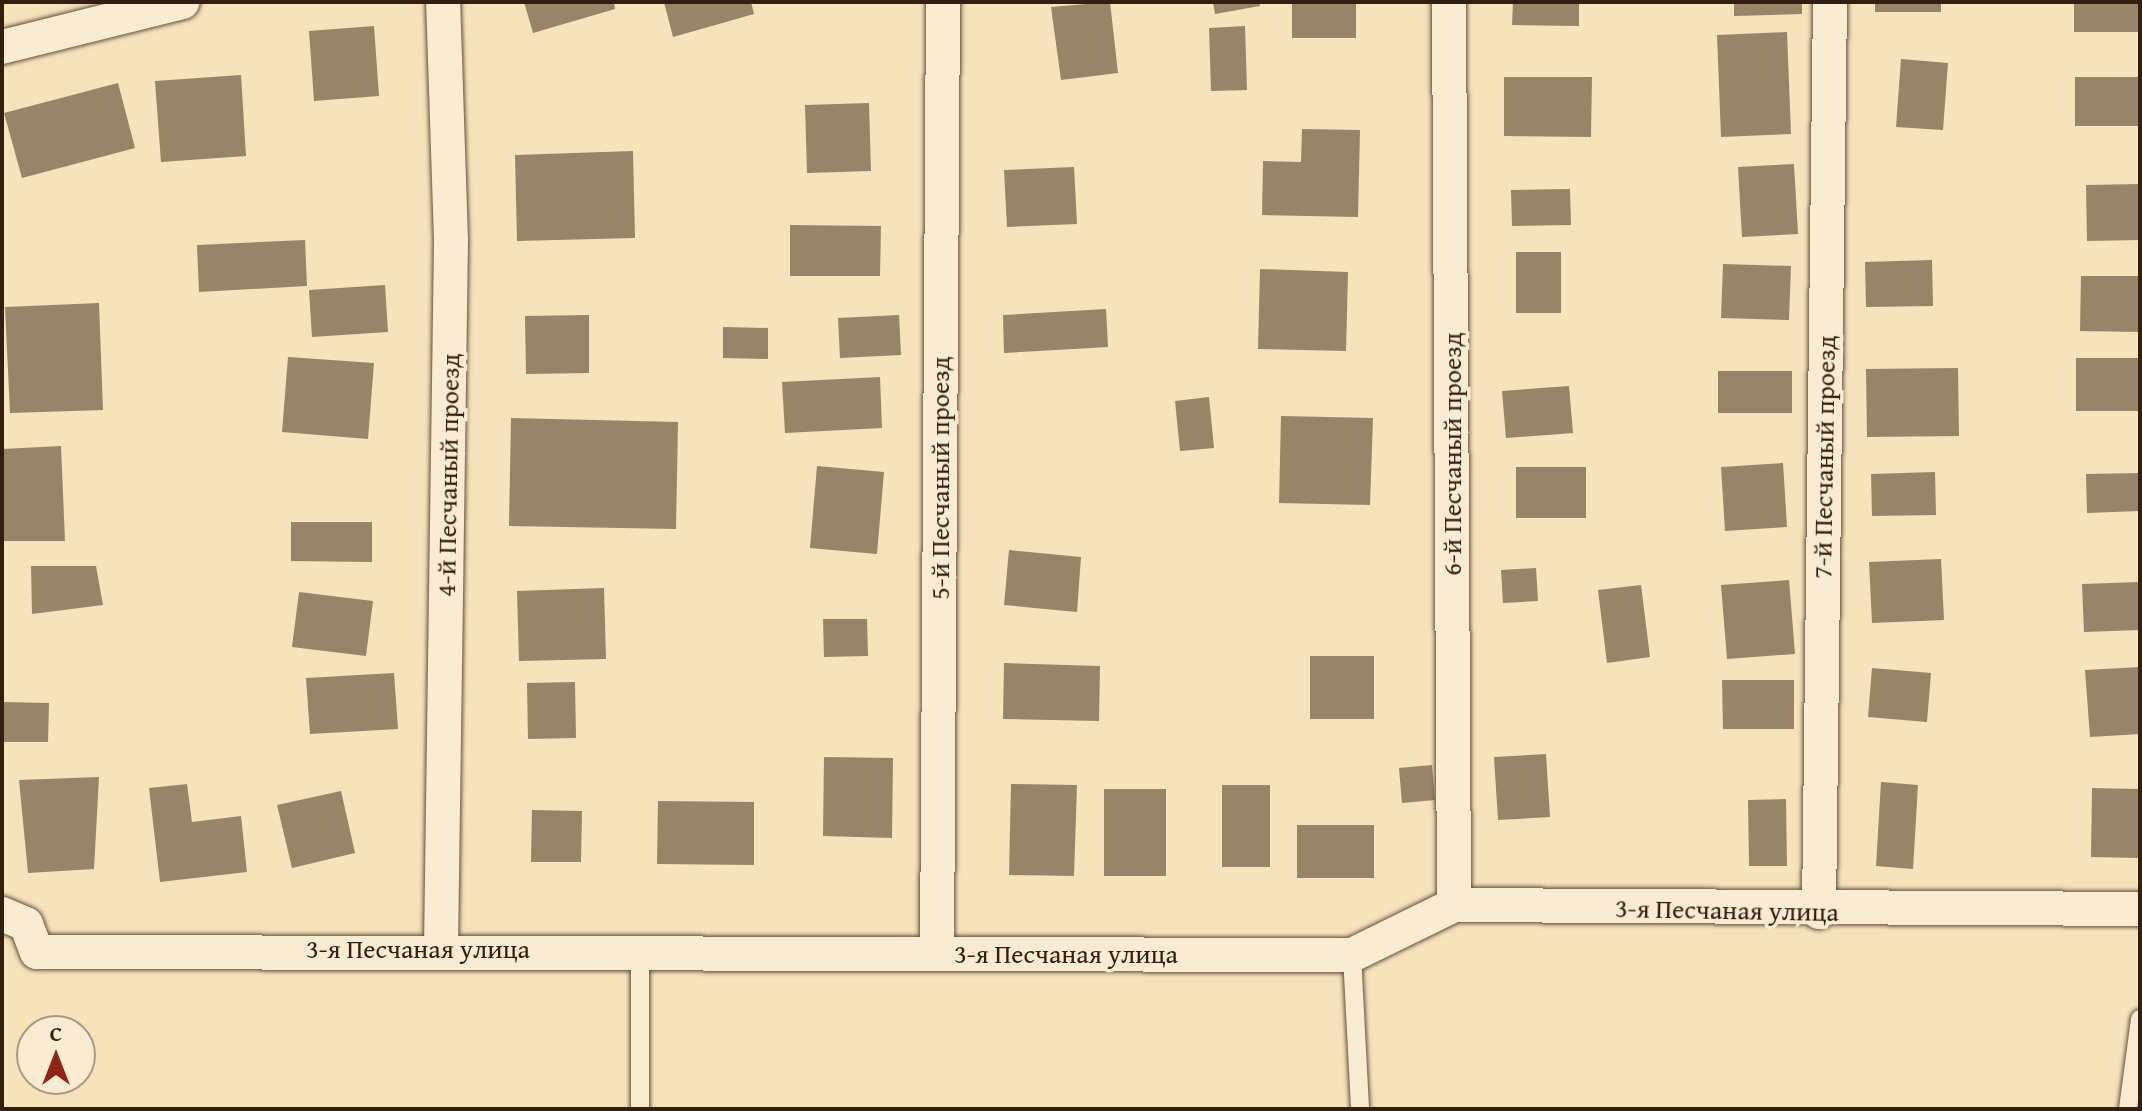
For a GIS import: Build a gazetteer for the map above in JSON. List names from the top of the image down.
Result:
{
  "streets": {
    "street": [
      "6-й Песчаный проезд",
      "7-й Песчаный проезд",
      "4-й Песчаный проезд",
      "5-й Песчаный проезд",
      "3-я Песчаная улица"
    ]
  },
  "crossings": [
    ["6-й Песчаный проезд", "3-я Песчаная улица"],
    ["7-й Песчаный проезд", "3-я Песчаная улица"],
    ["4-й Песчаный проезд", "3-я Песчаная улица"],
    ["5-й Песчаный проезд", "3-я Песчаная улица"]
  ],
  "north": "top"
}
